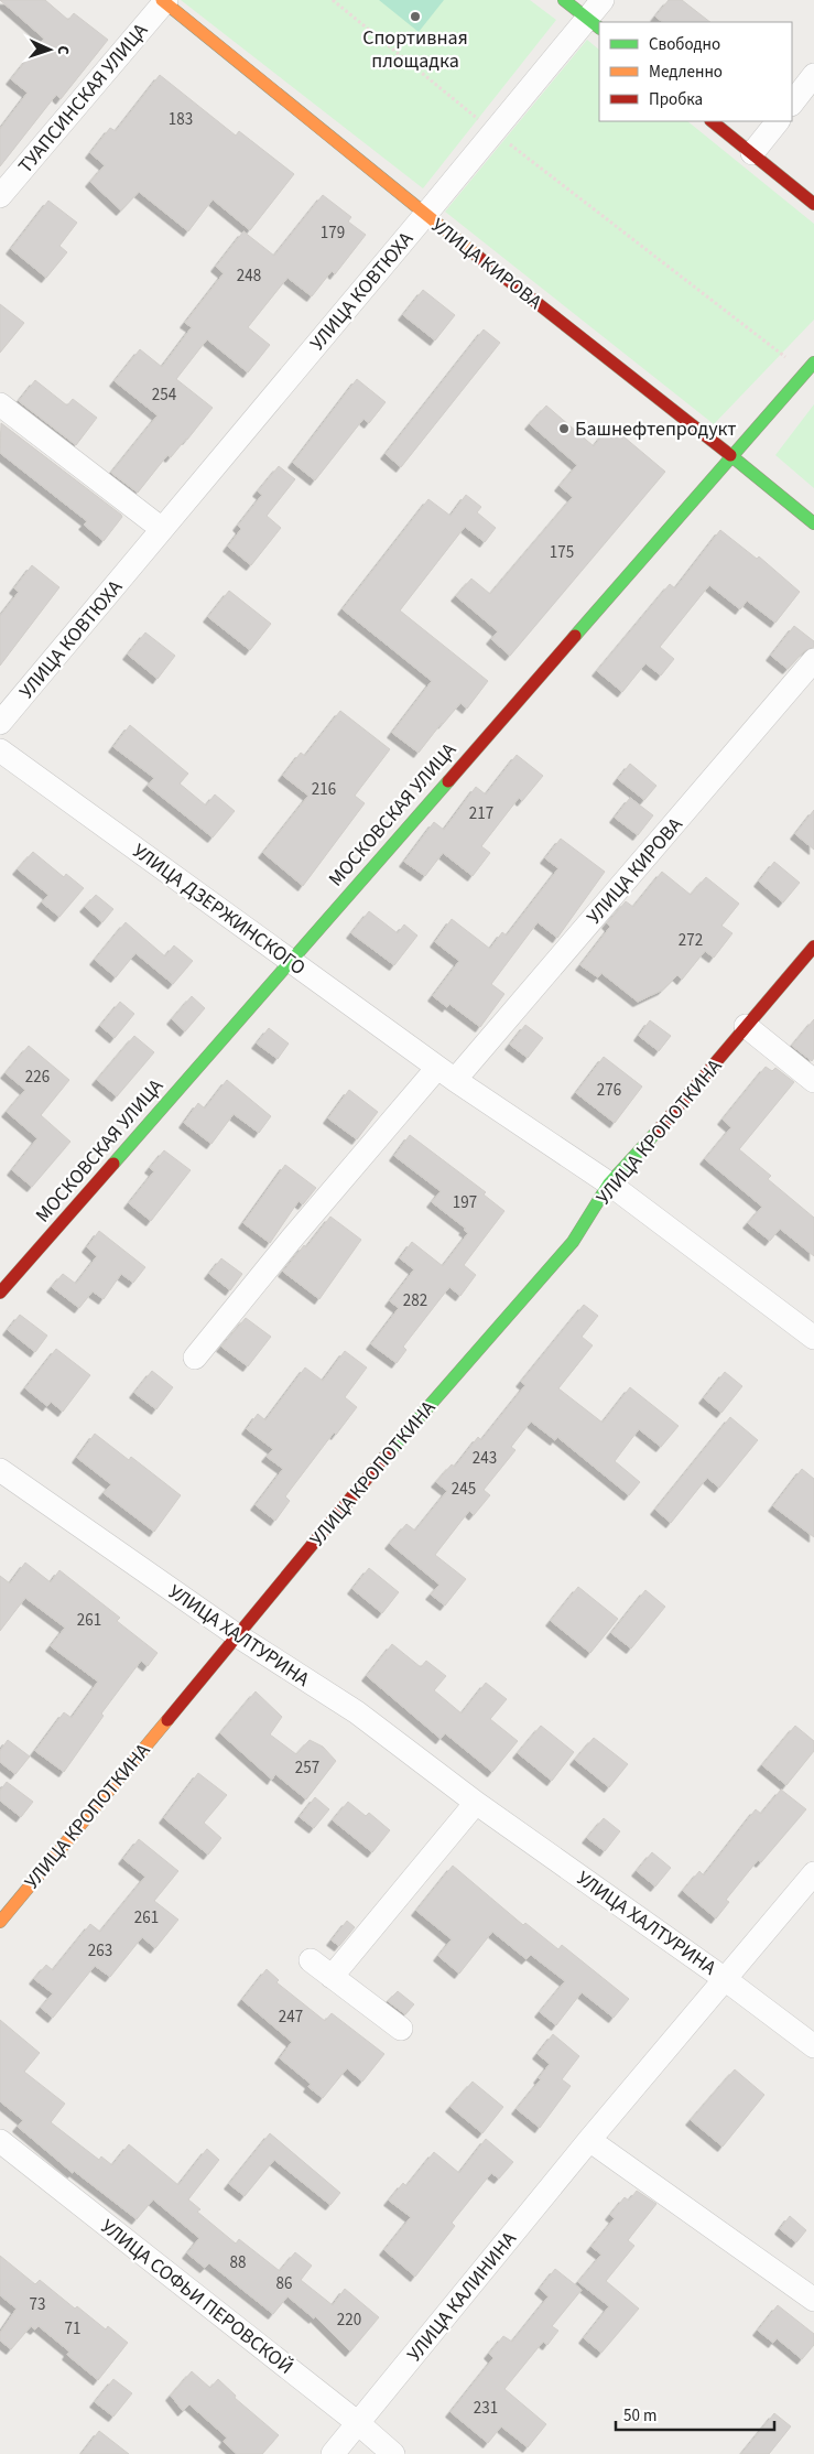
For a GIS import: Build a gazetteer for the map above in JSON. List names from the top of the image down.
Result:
{
  "streets": {
    "main road": ["УЛИЦА КИРОВА", "МОСКОВСКАЯ УЛИЦА", "УЛИЦА КРОПОТКИНА"],
    "street": [
      "ТУАПСИНСКАЯ УЛИЦА",
      "УЛИЦА КОВТЮХА",
      "УЛИЦА ДЗЕРЖИНСКОГО",
      "УЛИЦА ХАЛТУРИНА",
      "УЛИЦА СОФЬИ ПЕРОВСКОЙ",
      "УЛИЦА КАЛИНИНА"
    ]
  },
  "crossings": [
    ["ТУАПСИНСКАЯ УЛИЦА", "УЛИЦА КИРОВА"],
    ["УЛИЦА КИРОВА", "УЛИЦА КОВТЮХА"],
    ["УЛИЦА КИРОВА", "МОСКОВСКАЯ УЛИЦА"],
    ["УЛИЦА КИРОВА", "УЛИЦА ДЗЕРЖИНСКОГО"],
    ["МОСКОВСКАЯ УЛИЦА", "УЛИЦА ДЗЕРЖИНСКОГО"],
    ["УЛИЦА ДЗЕРЖИНСКОГО", "УЛИЦА КРОПОТКИНА"],
    ["УЛИЦА КРОПОТКИНА", "УЛИЦА ХАЛТУРИНА"],
    ["УЛИЦА ХАЛТУРИНА", "УЛИЦА КАЛИНИНА"],
    ["УЛИЦА СОФЬИ ПЕРОВСКОЙ", "УЛИЦА КАЛИНИНА"]
  ],
  "places": ["Спортивная площадка", "Башнефтепродукт"],
  "house_numbers": [
    "183",
    "179",
    "248",
    "254",
    "175",
    "216",
    "217",
    "272",
    "226",
    "276",
    "197",
    "282",
    "243",
    "245",
    "261",
    "257",
    "261",
    "263",
    "247",
    "88",
    "86",
    "73",
    "220",
    "71",
    "231"
  ],
  "legend": ["Свободно", "Медленно", "Пробка"],
  "scale_bar": "50 m",
  "north": "right"
}
